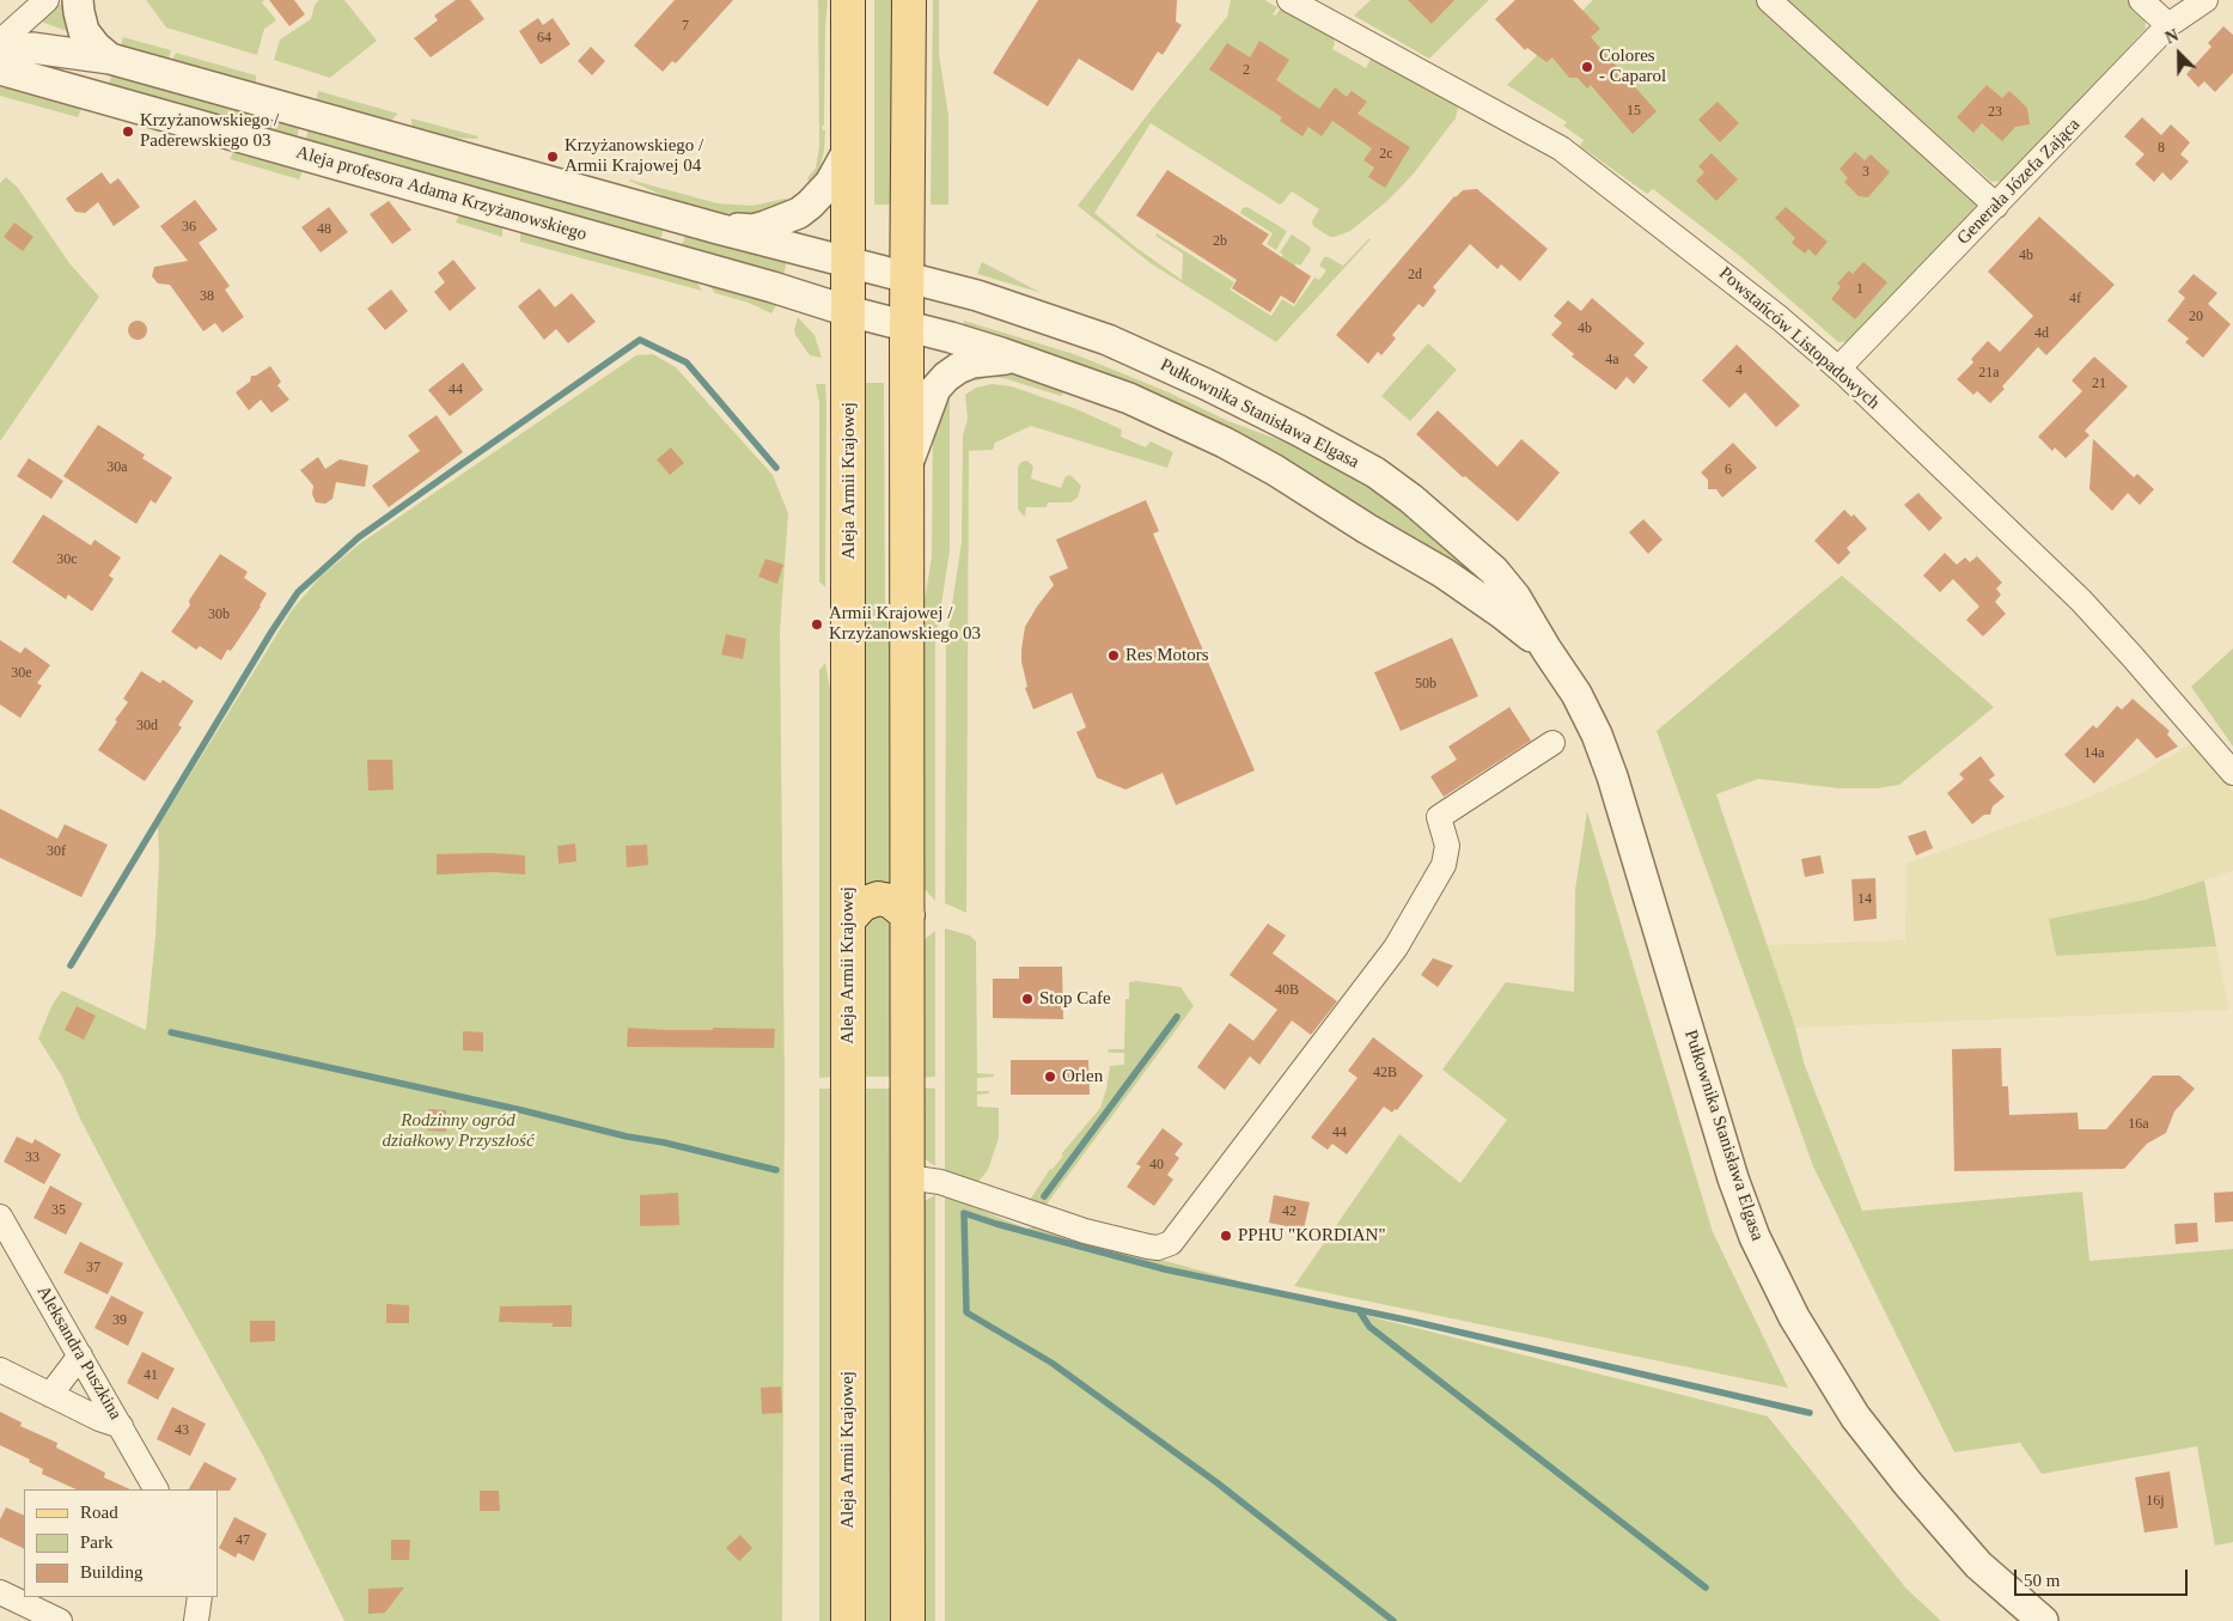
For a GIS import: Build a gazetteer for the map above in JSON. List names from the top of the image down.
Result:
{
  "streets": {
    "main road": ["Aleja Armii Krajowej"],
    "street": [
      "Generała Józefa Zająca",
      "Aleja profesora Adama Krzyżanowskiego",
      "Powstańców Listopadowych",
      "Pułkownika Stanisława Elgasa",
      "Aleksandra Puszkina"
    ]
  },
  "crossings": [
    ["Generała Józefa Zająca", "Powstańców Listopadowych"],
    ["Aleja profesora Adama Krzyżanowskiego", "Aleja Armii Krajowej"]
  ],
  "parks": ["Rodzinny ogród działkowy Przyszłość"],
  "places": [
    "Colores - Caparol",
    "Krzyżanowskiego / Paderewskiego 03",
    "Krzyżanowskiego / Armii Krajowej 04",
    "Armii Krajowej / Krzyżanowskiego 03",
    "Res Motors",
    "Stop Cafe",
    "Orlen",
    "PPHU \"KORDIAN\""
  ],
  "house_numbers": [
    "7",
    "64",
    "2",
    "15",
    "23",
    "8",
    "2c",
    "3",
    "36",
    "48",
    "2b",
    "4b",
    "2d",
    "1",
    "38",
    "4f",
    "20",
    "4b",
    "4d",
    "4a",
    "4",
    "21a",
    "21",
    "44",
    "30a",
    "6",
    "30c",
    "30b",
    "30e",
    "50b",
    "30d",
    "14a",
    "30f",
    "14",
    "40B",
    "42B",
    "16a",
    "44",
    "33",
    "40",
    "35",
    "42",
    "37",
    "39",
    "41",
    "43",
    "16j",
    "47"
  ],
  "legend": ["Road", "Park", "Building"],
  "scale_bar": "50 m",
  "north": "top left"
}
